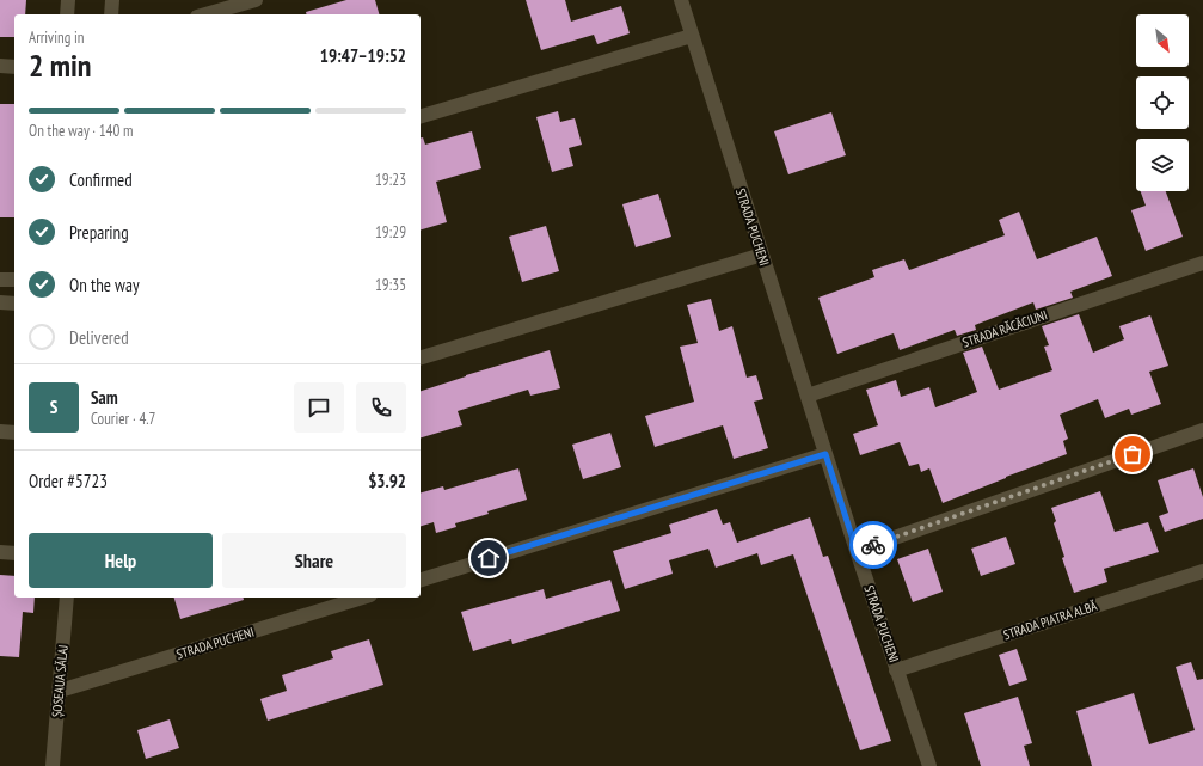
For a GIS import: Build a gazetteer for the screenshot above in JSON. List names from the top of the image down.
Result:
{
  "streets": {
    "street": [
      "STRADA PUCHENI",
      "STRADA RĂCĂCIUNI",
      "STRADA PIATRA ALBĂ",
      "ȘOSEAUA SĂLAJ"
    ]
  },
  "crossings": [
    ["STRADA PUCHENI", "STRADA RĂCĂCIUNI"],
    ["STRADA PUCHENI", "STRADA PIATRA ALBĂ"],
    ["STRADA PUCHENI", "ȘOSEAUA SĂLAJ"]
  ],
  "north": "bottom right",
  "page": {
    "heading": ["2 min", "Arriving in", "19:47–19:52"],
    "panel": [
      "Sam",
      "Courier · 4.7",
      "Order #5723",
      "$3.92"
    ],
    "bar": "On the way · 140 m",
    "list": [
      ["Confirmed", "19:23"],
      ["Preparing", "19:29"],
      ["On the way", "19:35"],
      "Delivered"
    ],
    "round": "S",
    "buttons": ["Help", "Share"]
  }
}
